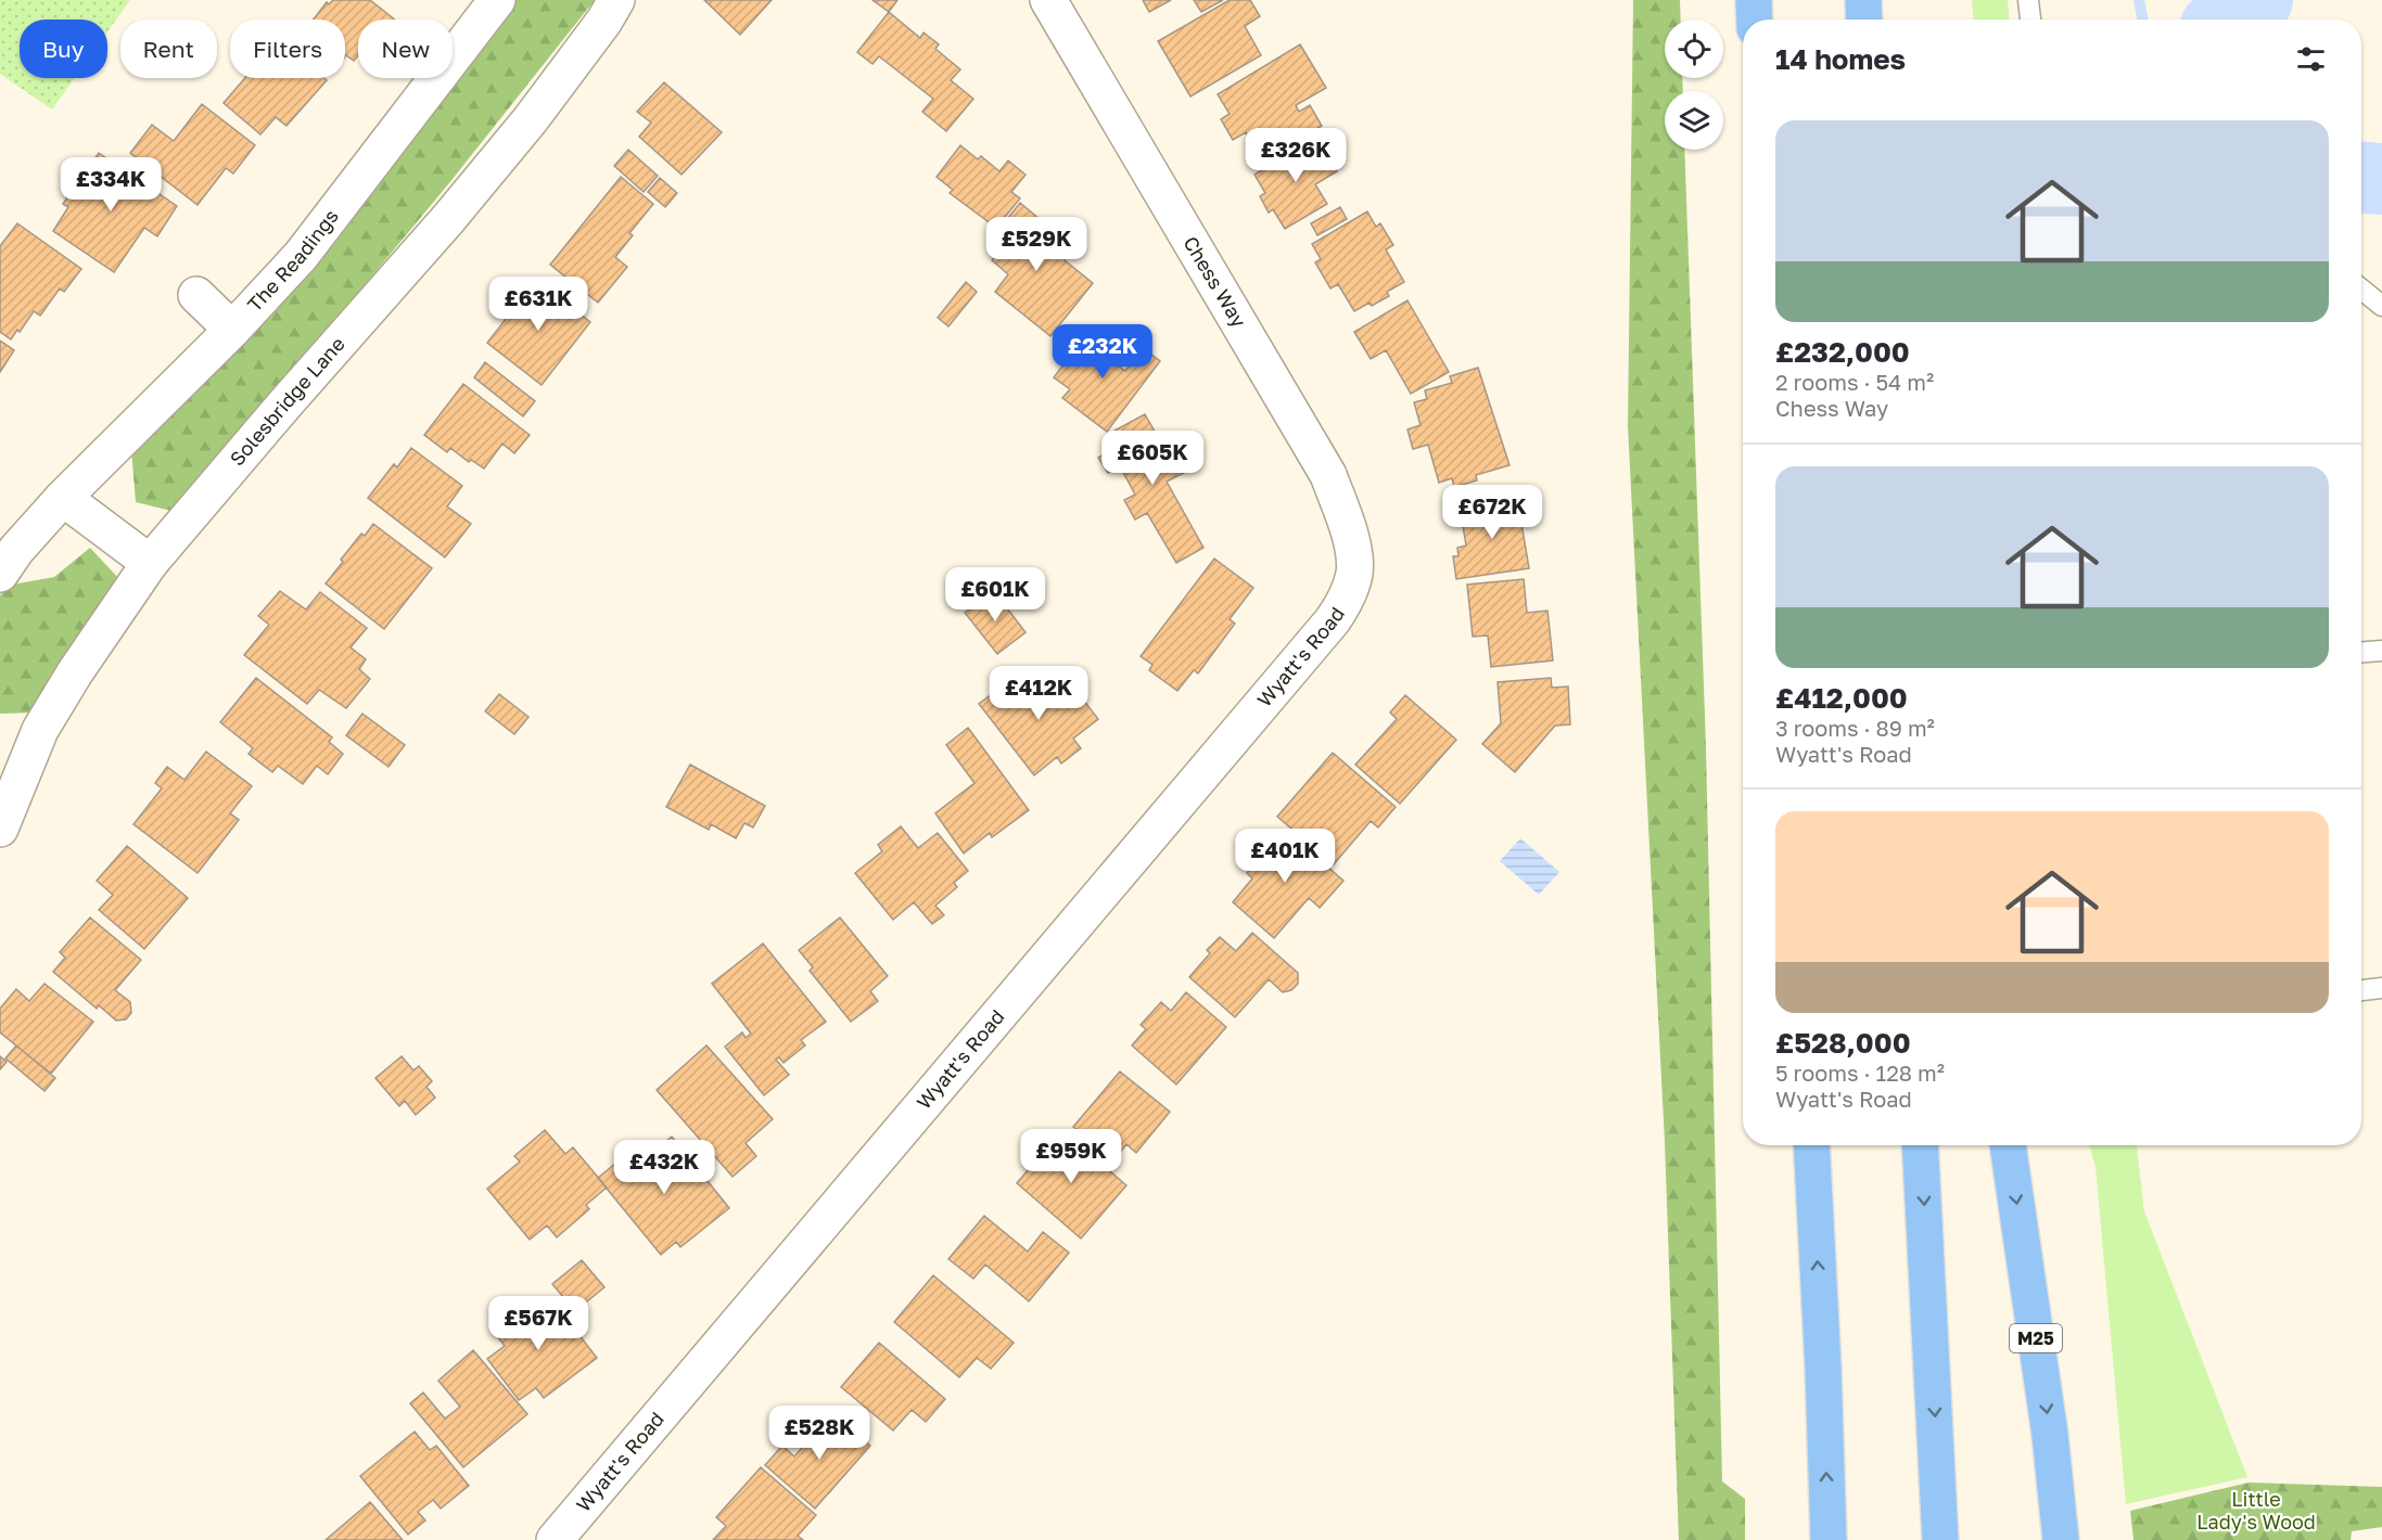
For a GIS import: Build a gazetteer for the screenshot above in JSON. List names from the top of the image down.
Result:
{
  "streets": {
    "highway": ["M25"],
    "street": [
      "The Readings",
      "Chess Way",
      "Solesbridge Lane",
      "Wyatt's Road"
    ]
  },
  "crossings": [
    ["Chess Way", "Wyatt's Road"]
  ],
  "parks": ["Little Lady's Wood"],
  "page": {
    "chip": [
      "Buy",
      "Rent",
      "Filters",
      "New"
    ],
    "heading": "14 homes",
    "list": [
      {
        "name": "£232,000",
        "note": "2 rooms · 54 m² · Chess Way"
      },
      {
        "name": "£412,000",
        "note": "3 rooms · 89 m² · Wyatt's Road"
      },
      {
        "name": "£528,000",
        "note": "5 rooms · 128 m² · Wyatt's Road"
      }
    ],
    "price": [
      "£326K",
      "£334K",
      "£529K",
      "£631K",
      "£232K",
      "£605K",
      "£672K",
      "£601K",
      "£412K",
      "£401K",
      "£959K",
      "£432K",
      "£567K",
      "£528K"
    ]
  }
}
